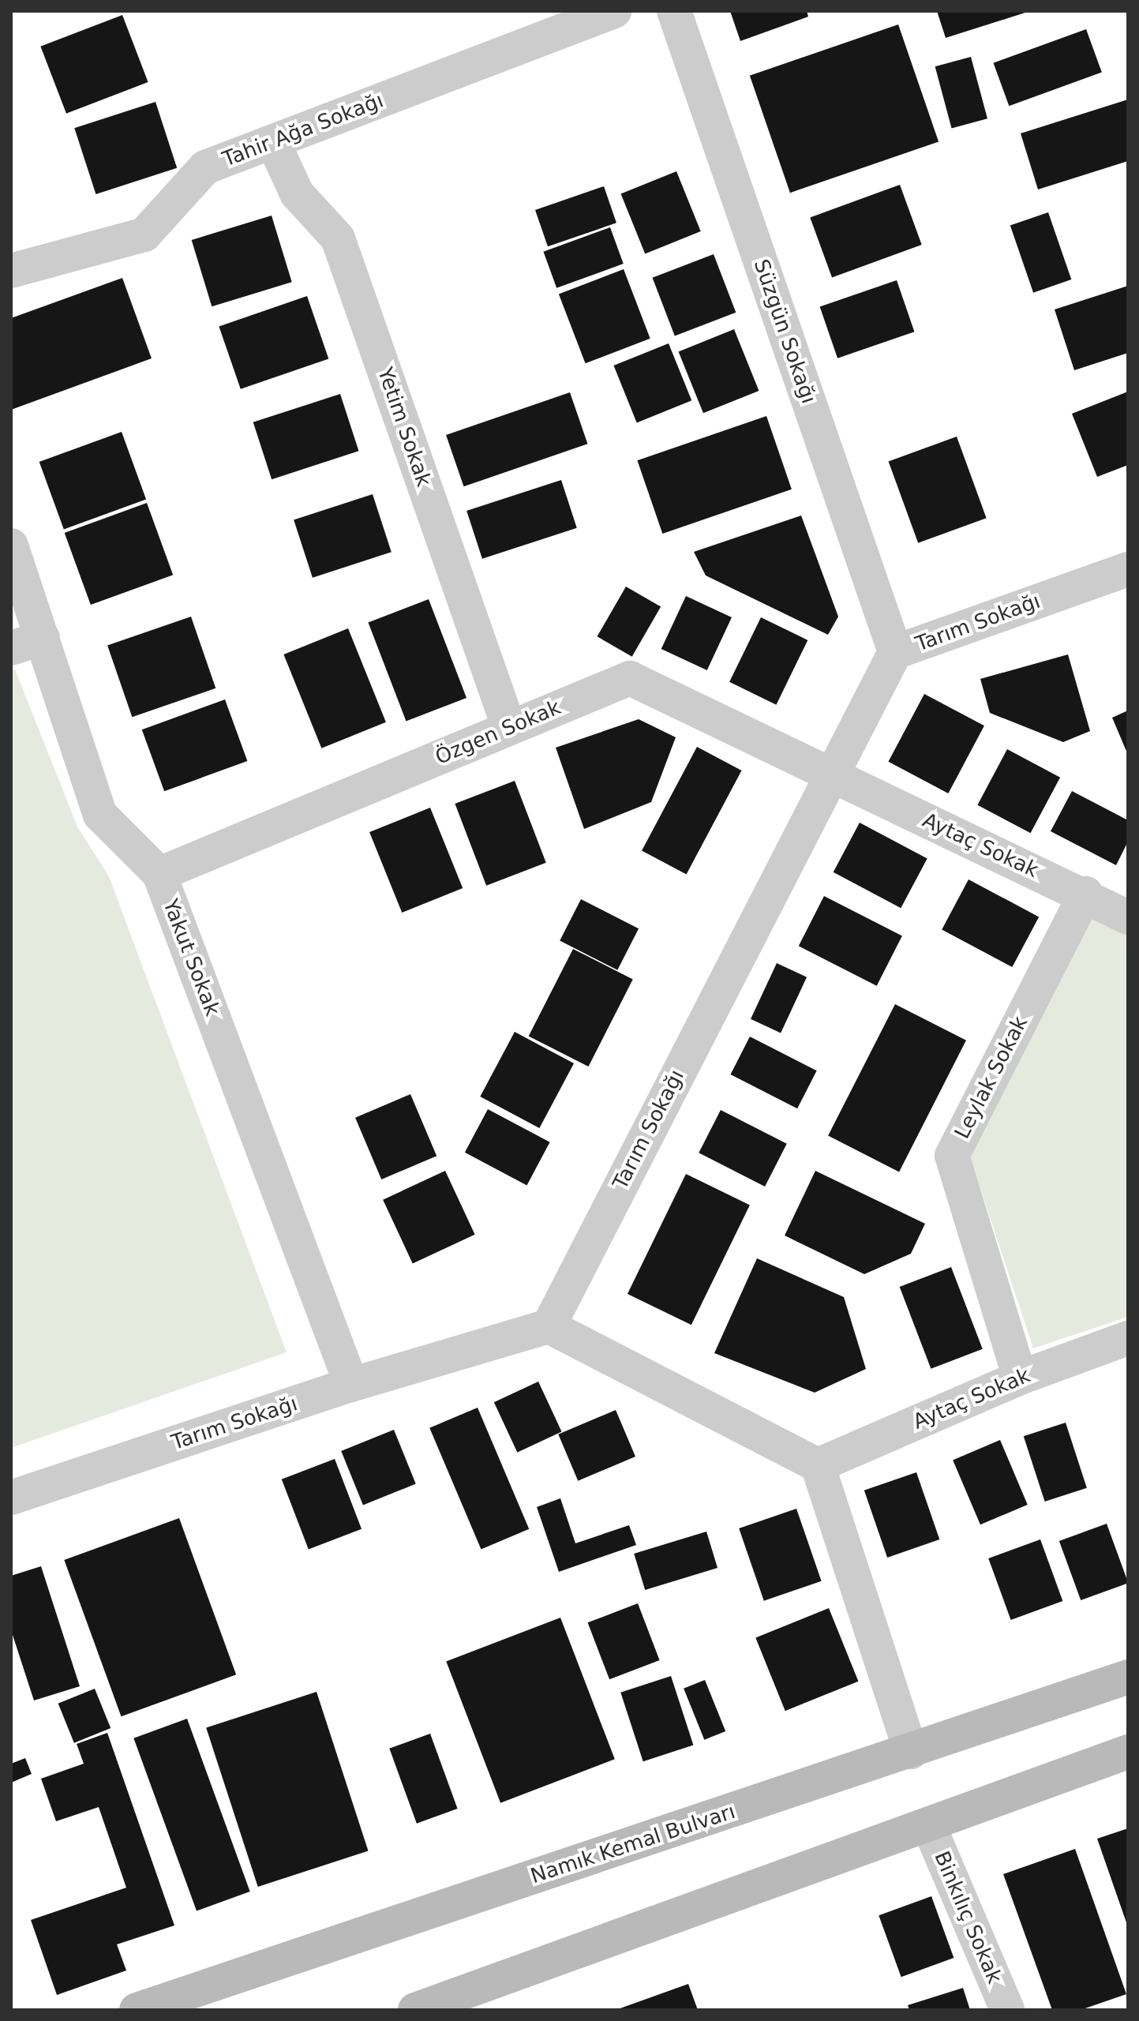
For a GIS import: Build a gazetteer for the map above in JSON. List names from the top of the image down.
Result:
{
  "streets": {
    "main road": ["Namık Kemal Bulvarı"],
    "street": [
      "Tahir Ağa Sokağı",
      "Süzgün Sokağı",
      "Yetim Sokak",
      "Tarım Sokağı",
      "Özgen Sokak",
      "Aytaç Sokak",
      "Yakut Sokak",
      "Leylak Sokak",
      "Binkılıç Sokak"
    ]
  },
  "crossings": [
    ["Tahir Ağa Sokağı", "Yetim Sokak"],
    ["Süzgün Sokağı", "Tarım Sokağı"],
    ["Yetim Sokak", "Özgen Sokak"],
    ["Tarım Sokağı", "Özgen Sokak"],
    ["Tarım Sokağı", "Aytaç Sokak"],
    ["Tarım Sokağı", "Yakut Sokak"],
    ["Özgen Sokak", "Aytaç Sokak"],
    ["Özgen Sokak", "Yakut Sokak"],
    ["Aytaç Sokak", "Leylak Sokak"]
  ]
}
